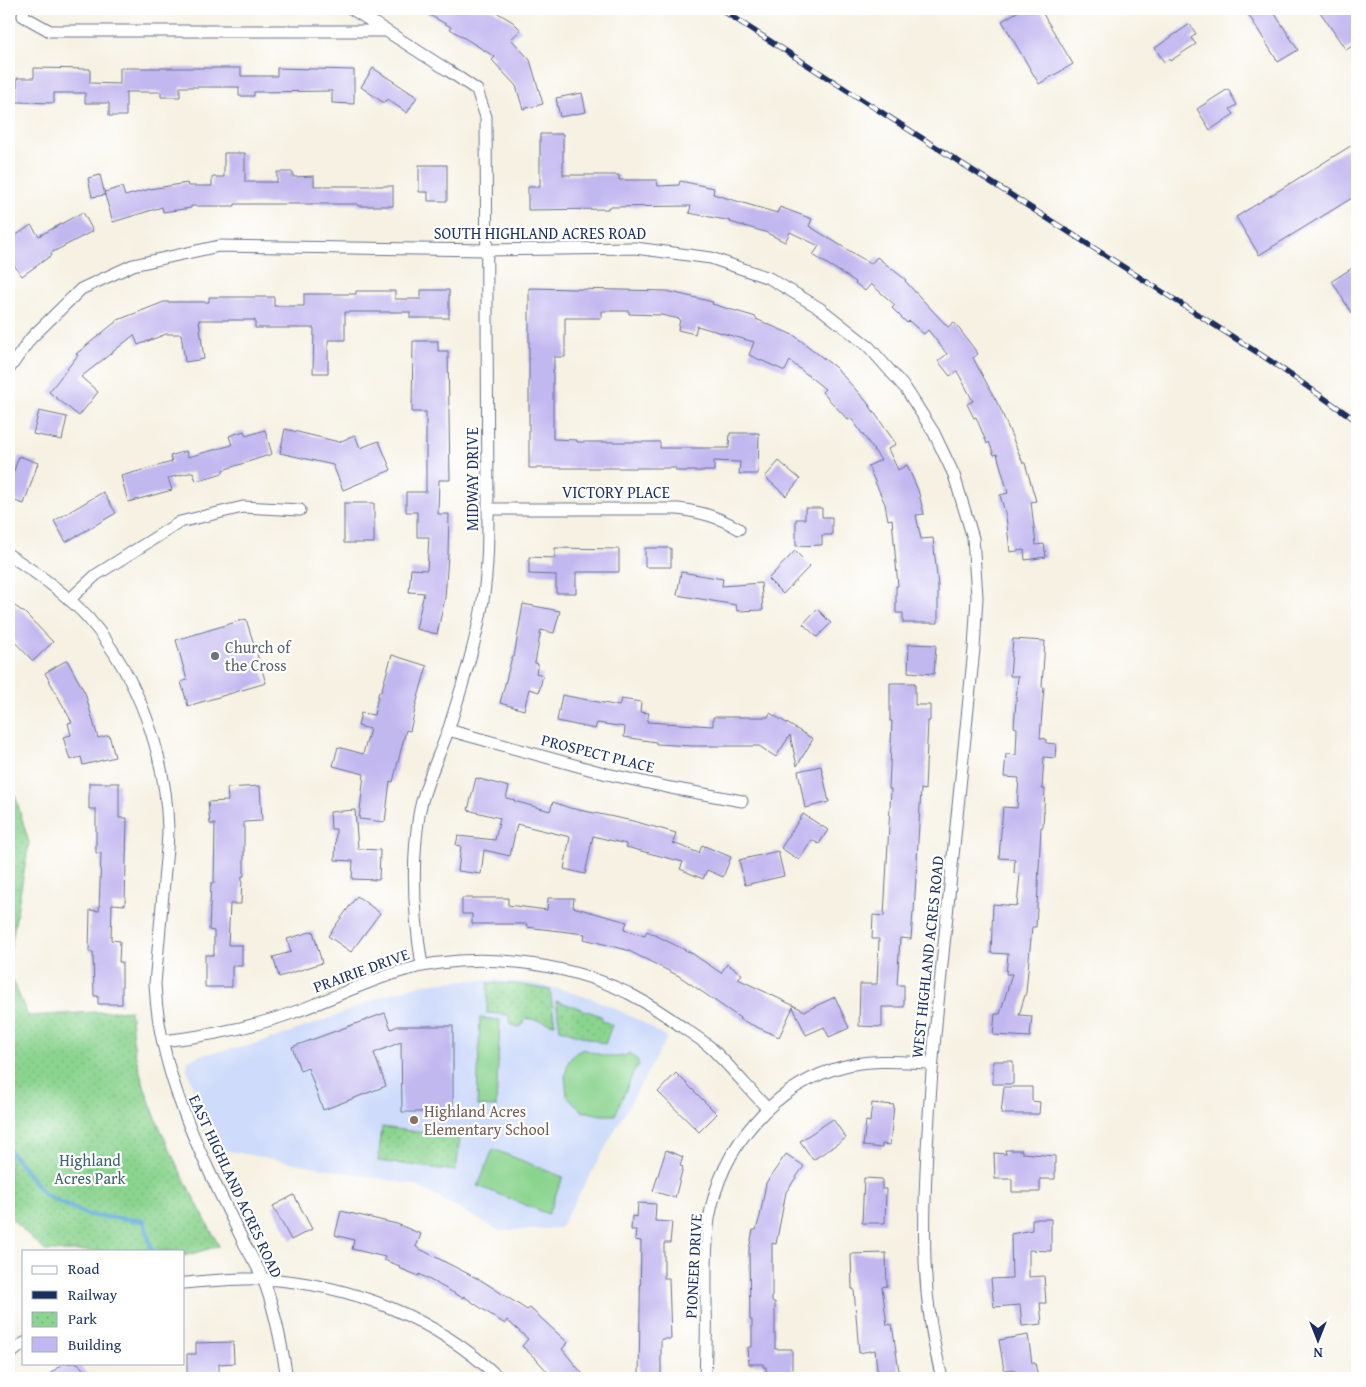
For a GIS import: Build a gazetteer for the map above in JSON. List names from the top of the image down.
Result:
{
  "streets": {
    "street": [
      "SOUTH HIGHLAND ACRES ROAD",
      "MIDWAY DRIVE",
      "VICTORY PLACE",
      "PROSPECT PLACE",
      "WEST HIGHLAND ACRES ROAD",
      "PRAIRIE DRIVE",
      "EAST HIGHLAND ACRES ROAD",
      "PIONEER DRIVE"
    ]
  },
  "crossings": [
    ["SOUTH HIGHLAND ACRES ROAD", "MIDWAY DRIVE"],
    ["SOUTH HIGHLAND ACRES ROAD", "WEST HIGHLAND ACRES ROAD"],
    ["MIDWAY DRIVE", "VICTORY PLACE"],
    ["MIDWAY DRIVE", "PROSPECT PLACE"],
    ["MIDWAY DRIVE", "PRAIRIE DRIVE"],
    ["WEST HIGHLAND ACRES ROAD", "PIONEER DRIVE"],
    ["PRAIRIE DRIVE", "EAST HIGHLAND ACRES ROAD"],
    ["PRAIRIE DRIVE", "PIONEER DRIVE"]
  ],
  "parks": ["Highland Acres Park"],
  "places": ["Church of the Cross", "Highland Acres Elementary School"],
  "legend": [
    "Road",
    "Railway",
    "Park",
    "Building"
  ],
  "north": "bottom"
}
